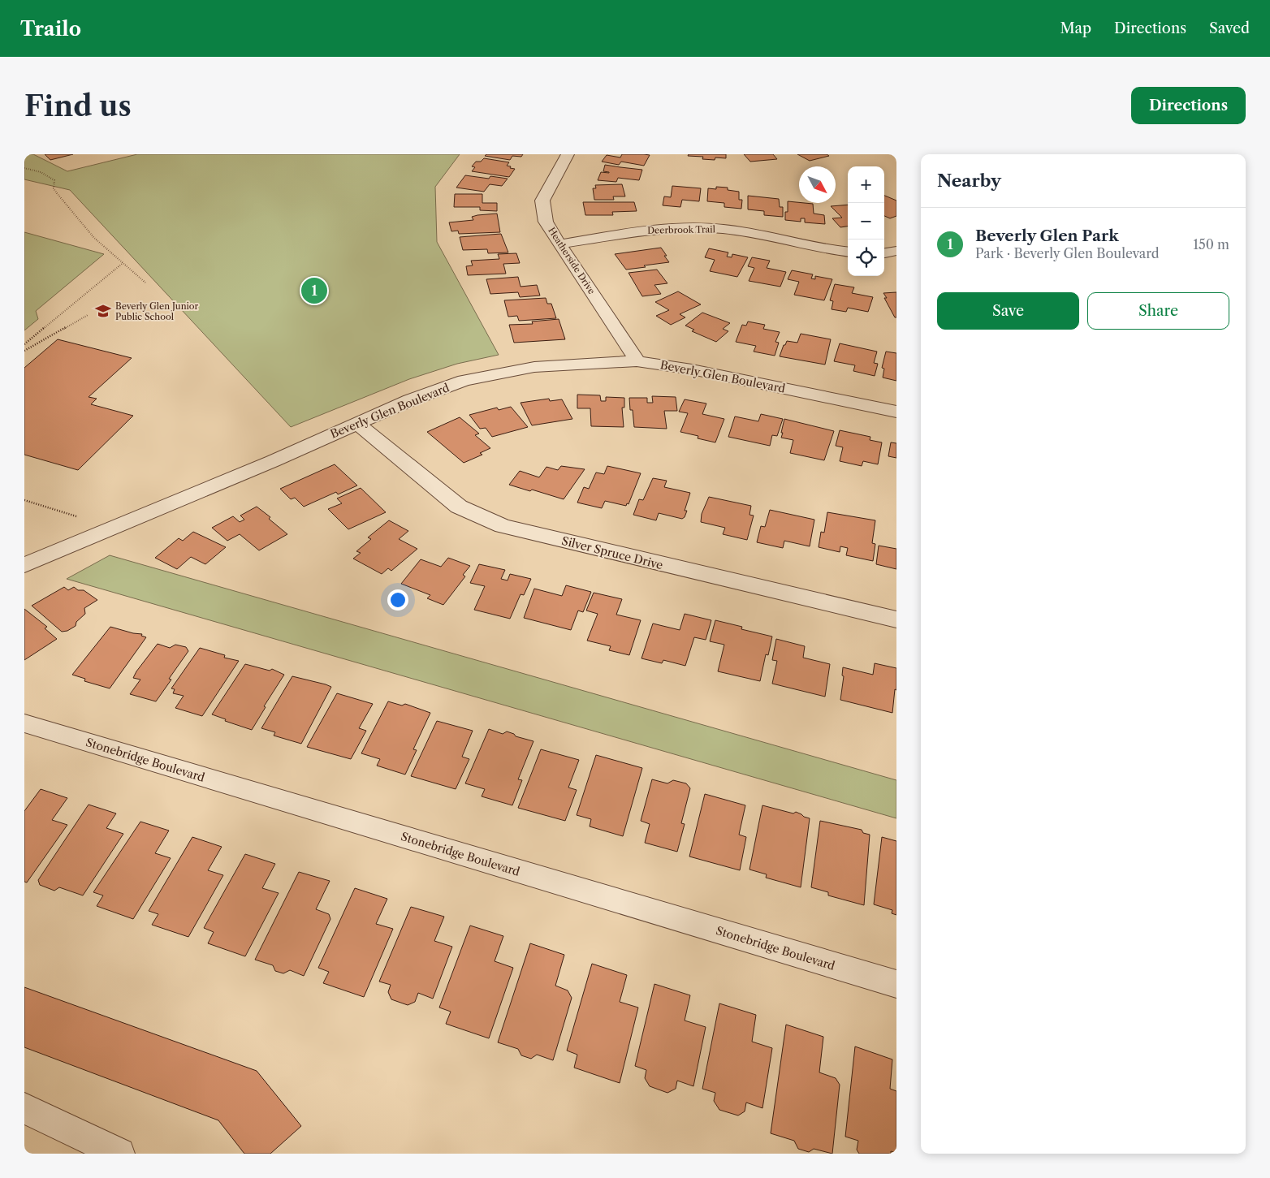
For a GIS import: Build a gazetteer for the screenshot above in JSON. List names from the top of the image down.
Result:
{
  "streets": {
    "street": [
      "Deerbrook Trail",
      "Heatherside Drive",
      "Beverly Glen Boulevard",
      "Silver Spruce Drive",
      "Stonebridge Boulevard"
    ]
  },
  "crossings": [
    ["Deerbrook Trail", "Heatherside Drive"],
    ["Heatherside Drive", "Beverly Glen Boulevard"],
    ["Beverly Glen Boulevard", "Silver Spruce Drive"]
  ],
  "places": {
    "school or university": ["Beverly Glen Junior Public School"]
  },
  "north": "bottom right",
  "page": {
    "header": "Trailo",
    "nav": ["Map", "Directions", "Saved"],
    "buttons": [
      "Directions",
      ["Save", "Share"]
    ],
    "title": "Find us",
    "heading": "Nearby",
    "map_buttons": ["+", "−"],
    "list": [
      {
        "mark": "1",
        "name": "Beverly Glen Park",
        "note": "Park · Beverly Glen Boulevard",
        "value": "150 m"
      }
    ],
    "pins": "1"
  }
}
